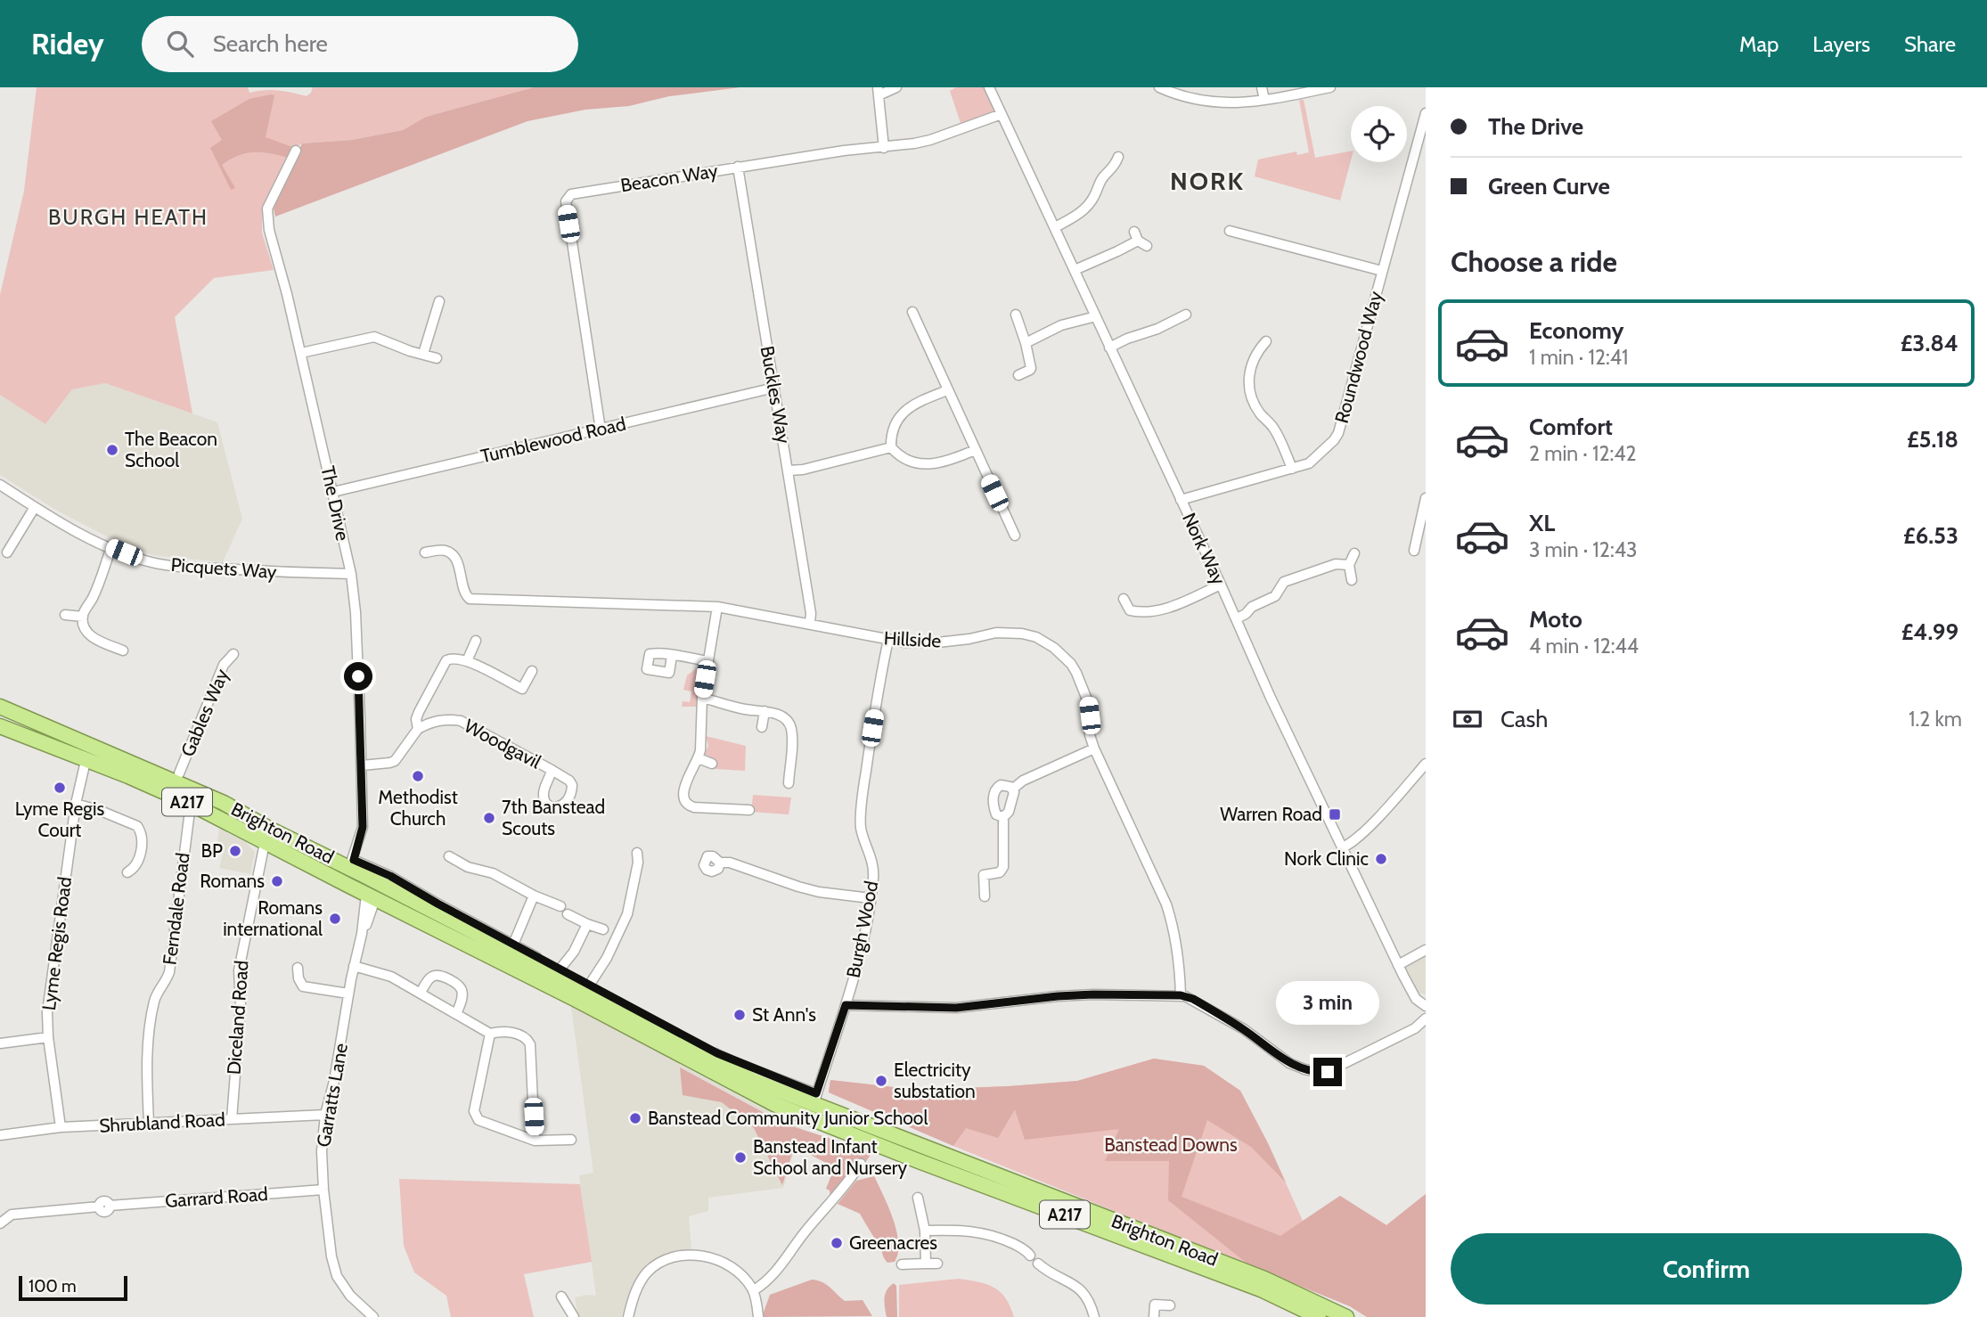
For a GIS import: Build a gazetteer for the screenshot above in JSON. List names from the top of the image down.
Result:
{
  "streets": {
    "highway": ["A217", "Brighton Road"],
    "street": [
      "Beacon Way",
      "Roundwood Way",
      "Buckles Way",
      "Tumblewood Road",
      "The Drive",
      "Nork Way",
      "Picquets Way",
      "Hillside",
      "Gables Way",
      "Woodgavil",
      "Ferndale Road",
      "Burgh Wood",
      "Lyme Regis Road",
      "Diceland Road",
      "Garratts Lane",
      "Shrubland Road",
      "Garrard Road"
    ]
  },
  "crossings": [
    ["Beacon Way", "Buckles Way"],
    ["Beacon Way", "Tumblewood Road"],
    ["Beacon Way", "Nork Way"],
    ["Roundwood Way", "Nork Way"],
    ["Buckles Way", "Tumblewood Road"],
    ["Buckles Way", "Hillside"],
    ["Tumblewood Road", "The Drive"],
    ["The Drive", "Picquets Way"],
    ["The Drive", "Brighton Road"],
    ["Hillside", "Burgh Wood"],
    ["Brighton Road", "Ferndale Road"],
    ["Brighton Road", "Burgh Wood"],
    ["Brighton Road", "Lyme Regis Road"],
    ["Brighton Road", "Diceland Road"],
    ["Brighton Road", "Garratts Lane"],
    ["Ferndale Road", "Shrubland Road"],
    ["Lyme Regis Road", "Shrubland Road"],
    ["Diceland Road", "Shrubland Road"],
    ["Garratts Lane", "Shrubland Road"],
    ["Garratts Lane", "Garrard Road"]
  ],
  "districts": ["NORK", "BURGH HEATH"],
  "parks": ["Banstead Downs"],
  "places": {
    "other": [
      "The Beacon School",
      "Methodist Church",
      "Lyme Regis Court",
      "7th Banstead Scouts",
      "BP",
      "Nork Clinic",
      "Romans",
      "Romans international",
      "St Ann's",
      "Electricity substation",
      "Banstead Community Junior School",
      "Banstead Infant School and Nursery",
      "Greenacres"
    ],
    "transit": ["Warren Road"]
  },
  "scale_bar": "100 m",
  "page": {
    "header": "Ridey",
    "search": "Search here",
    "nav": ["Map", "Layers", "Share"],
    "banner": ["The Drive", "Green Curve"],
    "heading": "Choose a ride",
    "list": [
      {
        "name": "Economy",
        "note": "1 min · 12:41",
        "value": "£3.84"
      },
      {
        "name": "Comfort",
        "note": "2 min · 12:42",
        "value": "£5.18"
      },
      {
        "name": "XL",
        "note": "3 min · 12:43",
        "value": "£6.53"
      },
      {
        "name": "Moto",
        "note": "4 min · 12:44",
        "value": "£4.99"
      }
    ],
    "pay": ["Cash", "1.2 km"],
    "bubble": "3 min",
    "buttons": "Confirm",
    "scale": "100 m"
  }
}
